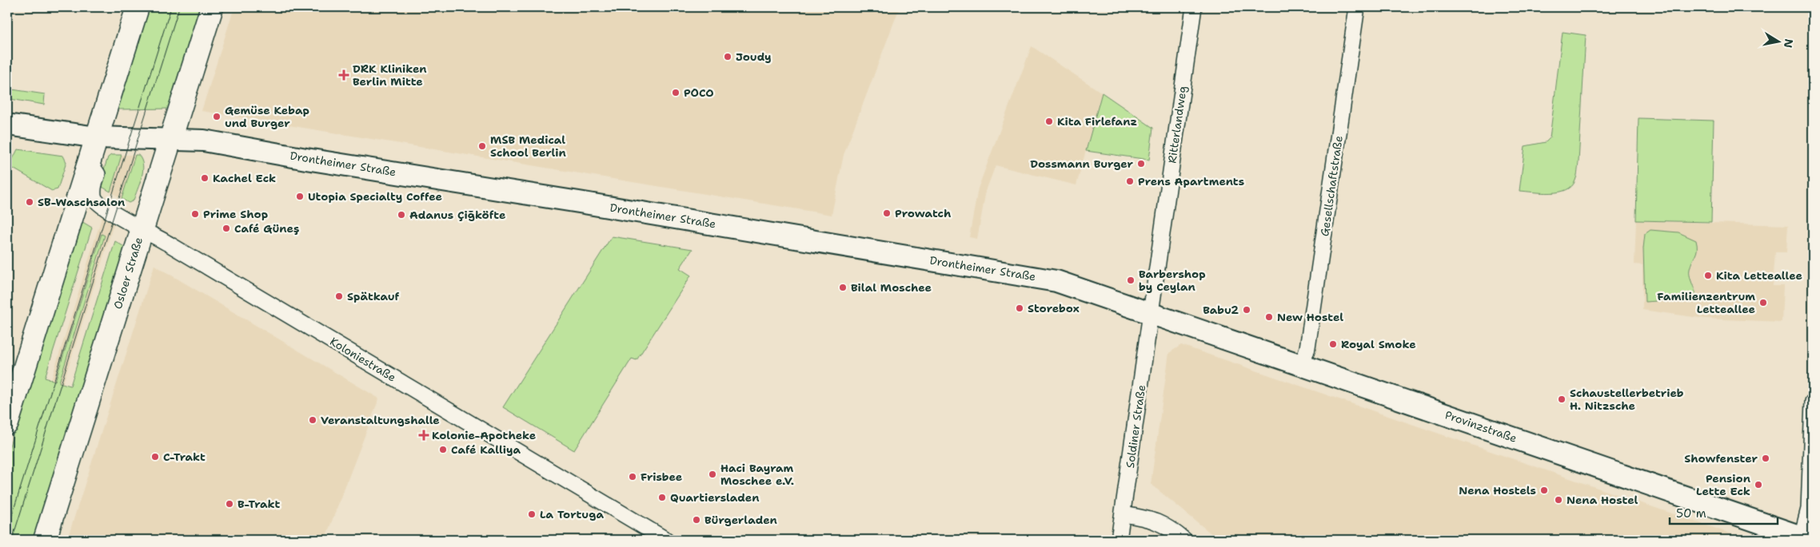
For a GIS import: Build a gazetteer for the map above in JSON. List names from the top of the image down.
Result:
{
  "streets": {
    "main road": ["Drontheimer Straße", "Osloer Straße", "Provinzstraße"],
    "street": [
      "Ritterlandweg",
      "Gesellschaftstraße",
      "Koloniestraße",
      "Soldiner Straße"
    ]
  },
  "crossings": [
    ["Ritterlandweg", "Drontheimer Straße"],
    ["Ritterlandweg", "Soldiner Straße"],
    ["Ritterlandweg", "Provinzstraße"],
    ["Drontheimer Straße", "Osloer Straße"],
    ["Drontheimer Straße", "Soldiner Straße"],
    ["Drontheimer Straße", "Provinzstraße"],
    ["Gesellschaftstraße", "Provinzstraße"],
    ["Osloer Straße", "Koloniestraße"],
    ["Soldiner Straße", "Provinzstraße"]
  ],
  "places": {
    "other": [
      "Joudy",
      "POCO",
      "Gemüse Kebap und Burger",
      "Kita Firlefanz",
      "MSB Medical School Berlin",
      "Dossmann Burger",
      "Kachel Eck",
      "Prens Apartments",
      "Utopia Specialty Coffee",
      "SB-Waschsalon",
      "Prowatch",
      "Prime Shop",
      "Adanus Çiğköfte",
      "Café Güneş",
      "Kita Letteallee",
      "Barbershop by Ceylan",
      "Bilal Moschee",
      "Spätkauf",
      "Familienzentrum Letteallee",
      "Storebox",
      "Babu2",
      "New Hostel",
      "Royal Smoke",
      "Schaustellerbetrieb H. Nitzsche",
      "Veranstaltungshalle",
      "Café Kalliya",
      "C-Trakt",
      "Showfenster",
      "Haci Bayram Moschee e.V.",
      "Frisbee",
      "Pension Lette Eck",
      "Nena Hostels",
      "Quartiersladen",
      "Nena Hostel",
      "B-Trakt",
      "La Tortuga",
      "Bürgerladen"
    ],
    "health": ["DRK Kliniken Berlin Mitte", "Kolonie-Apotheke"]
  },
  "scale_bar": "50 m",
  "north": "right"
}
